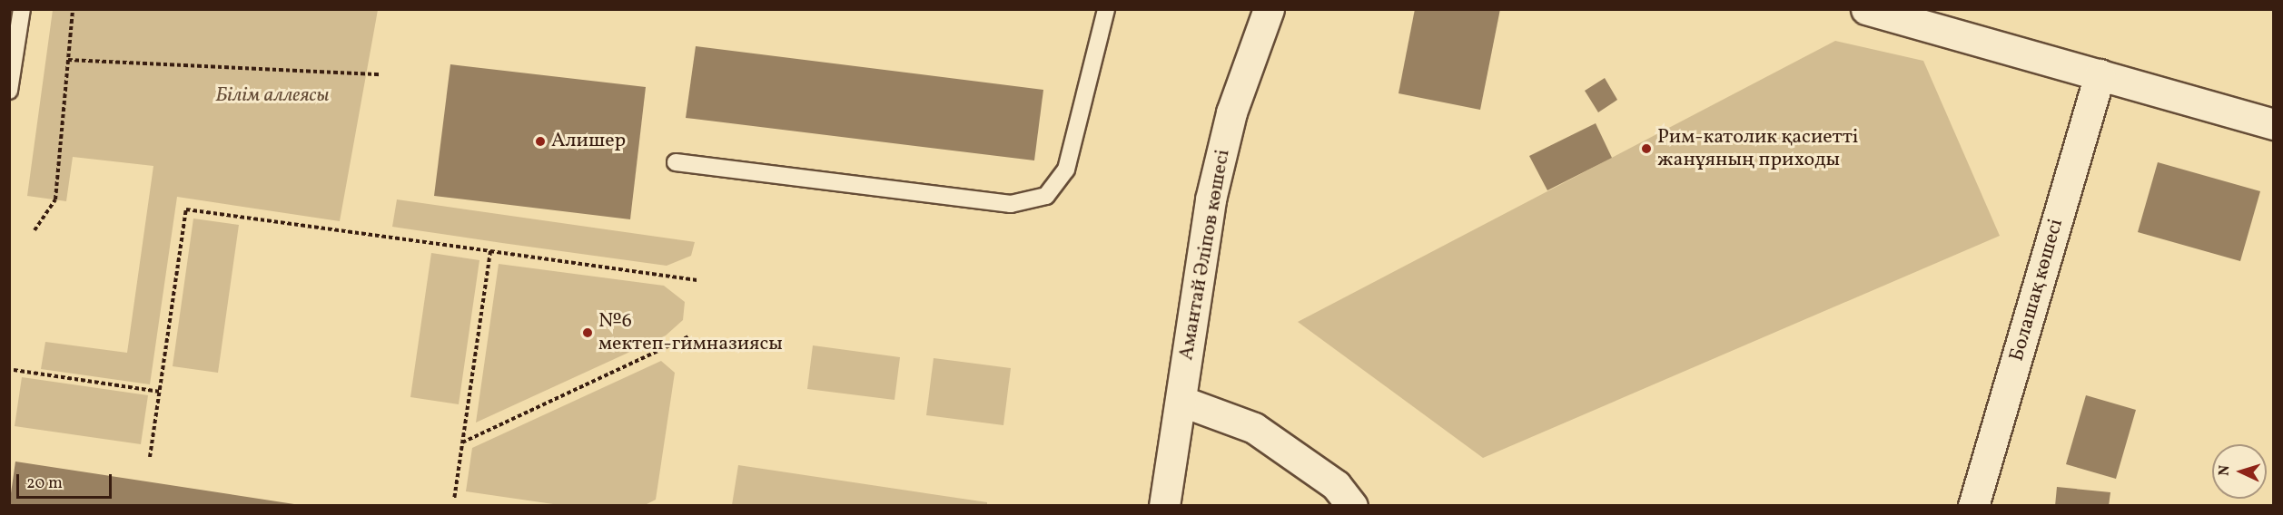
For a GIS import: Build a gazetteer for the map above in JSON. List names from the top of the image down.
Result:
{
  "streets": {
    "street": ["Амантай Әліпов көшесі", "Болашақ көшесі"]
  },
  "parks": ["Білім аллеясы"],
  "places": ["Алишер", "Рим-католик қасиетті жанұяның приходы", "№6 мектеп-гимназиясы"],
  "scale_bar": "20 m",
  "north": "left"
}
